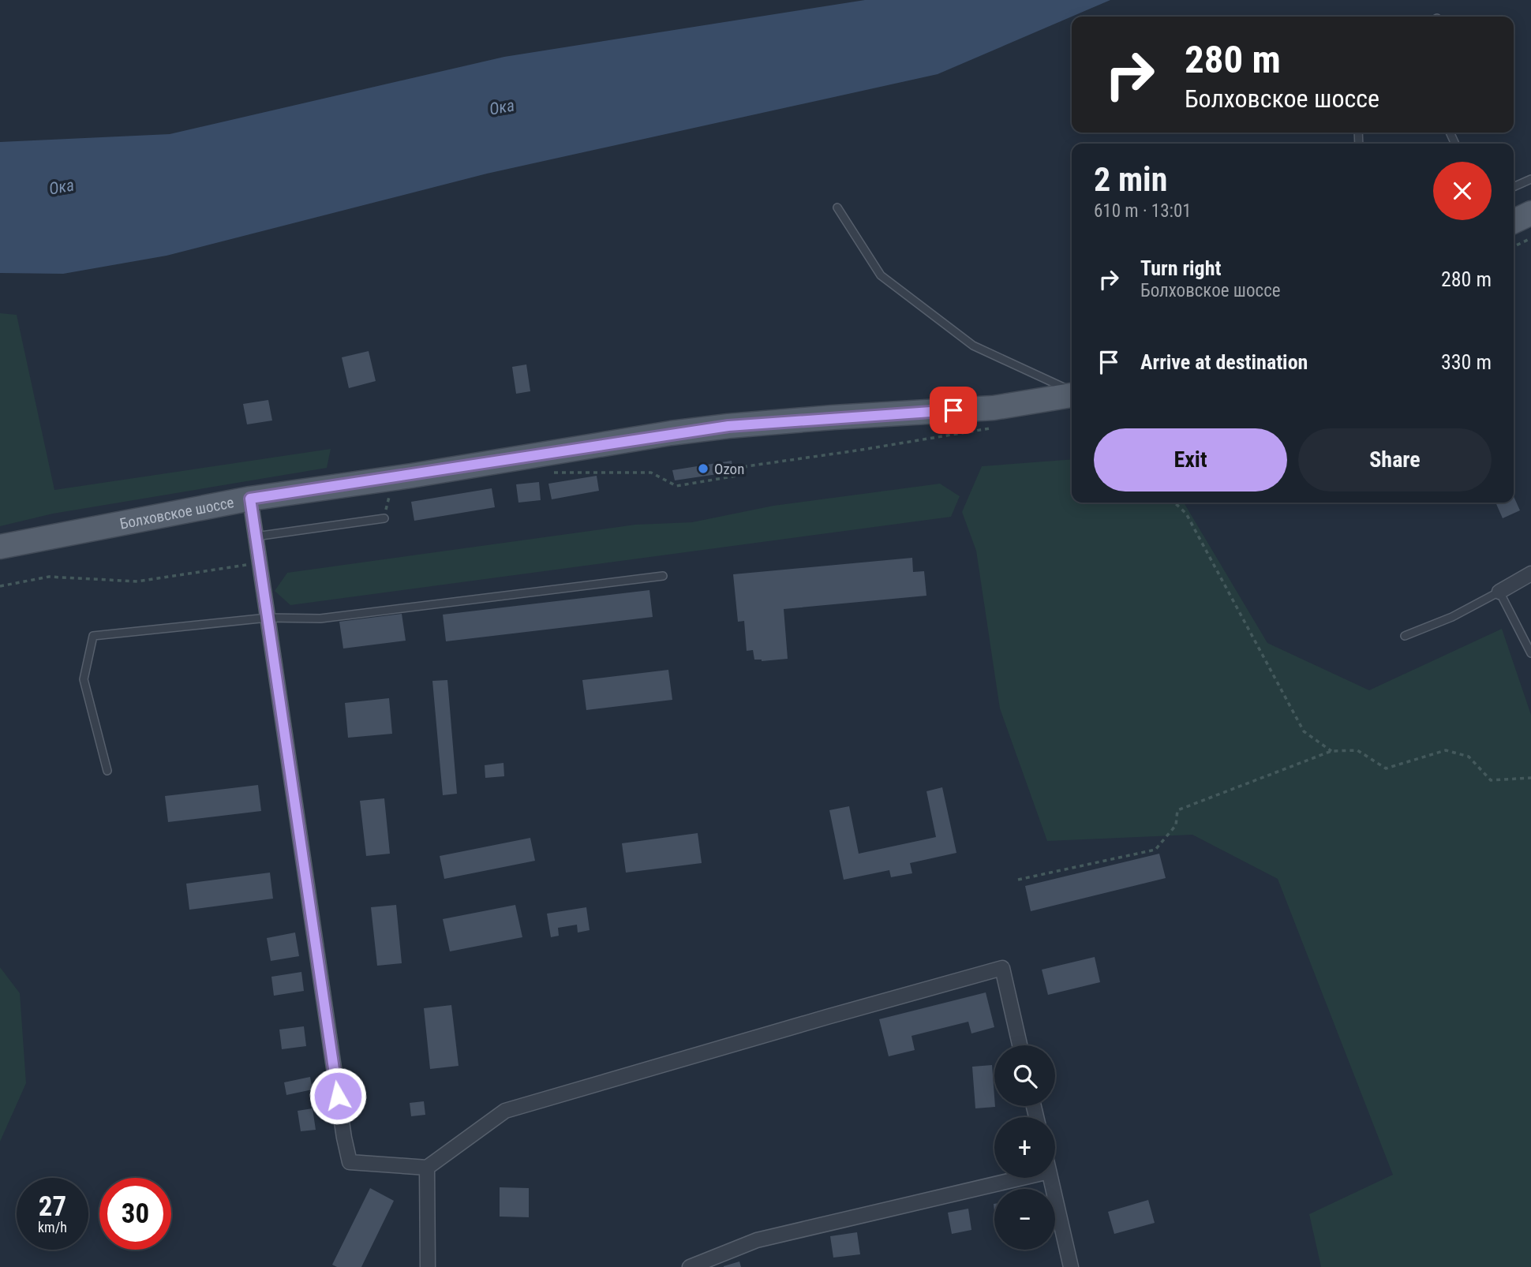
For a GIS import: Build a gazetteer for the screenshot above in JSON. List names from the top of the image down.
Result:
{
  "streets": {
    "main road": ["Болховское шоссе"]
  },
  "water": ["Ока"],
  "places": ["Ozon"],
  "page": {
    "turn": ["280 m", "Болховское шоссе"],
    "heading": ["2 min", "610 m · 13:01"],
    "list": [
      {
        "name": "Turn right",
        "note": "Болховское шоссе",
        "value": "280 m"
      },
      {
        "name": "Arrive at destination",
        "value": "330 m"
      }
    ],
    "buttons": ["Exit", "Share"],
    "map_buttons": ["+", "−"],
    "speed": "27 km/h",
    "limit": "30"
  }
}
